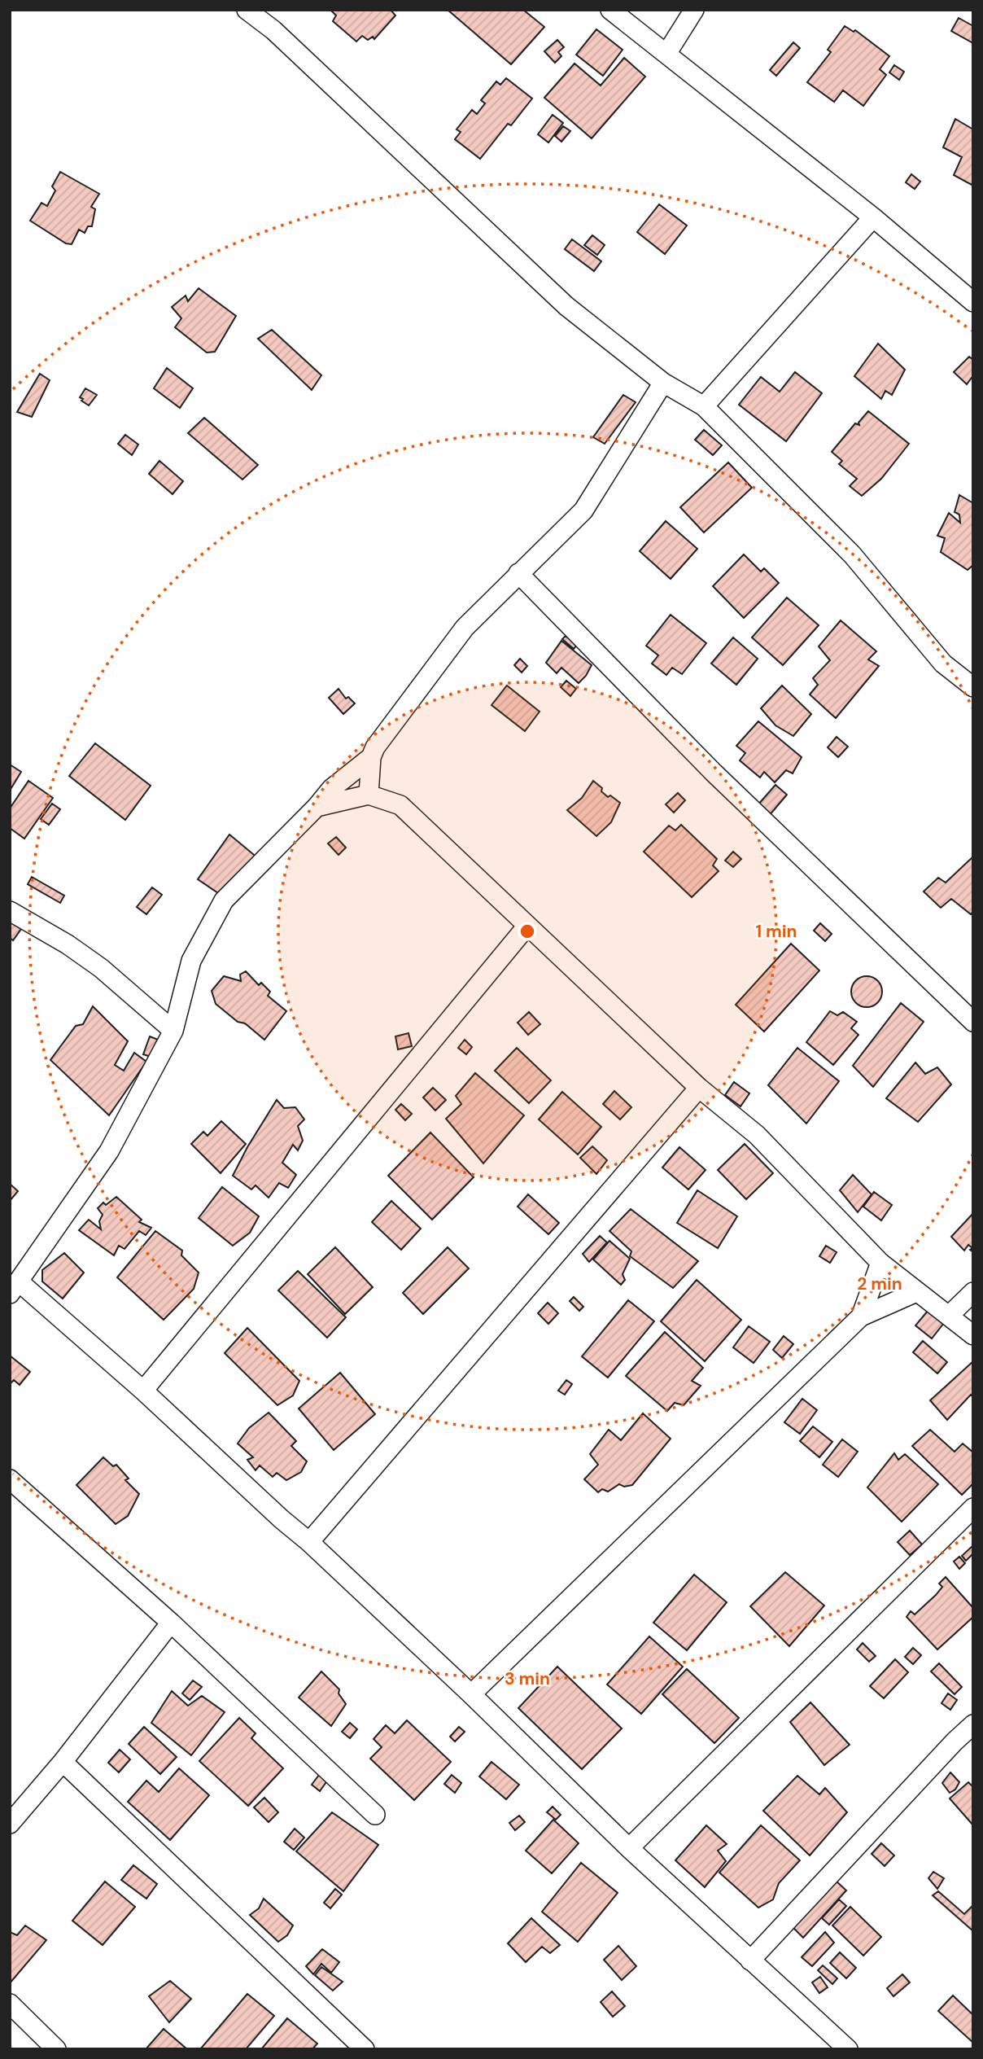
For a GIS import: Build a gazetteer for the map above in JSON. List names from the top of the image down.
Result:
{
  "rings": ["1 min", "2 min", "3 min"]
}
